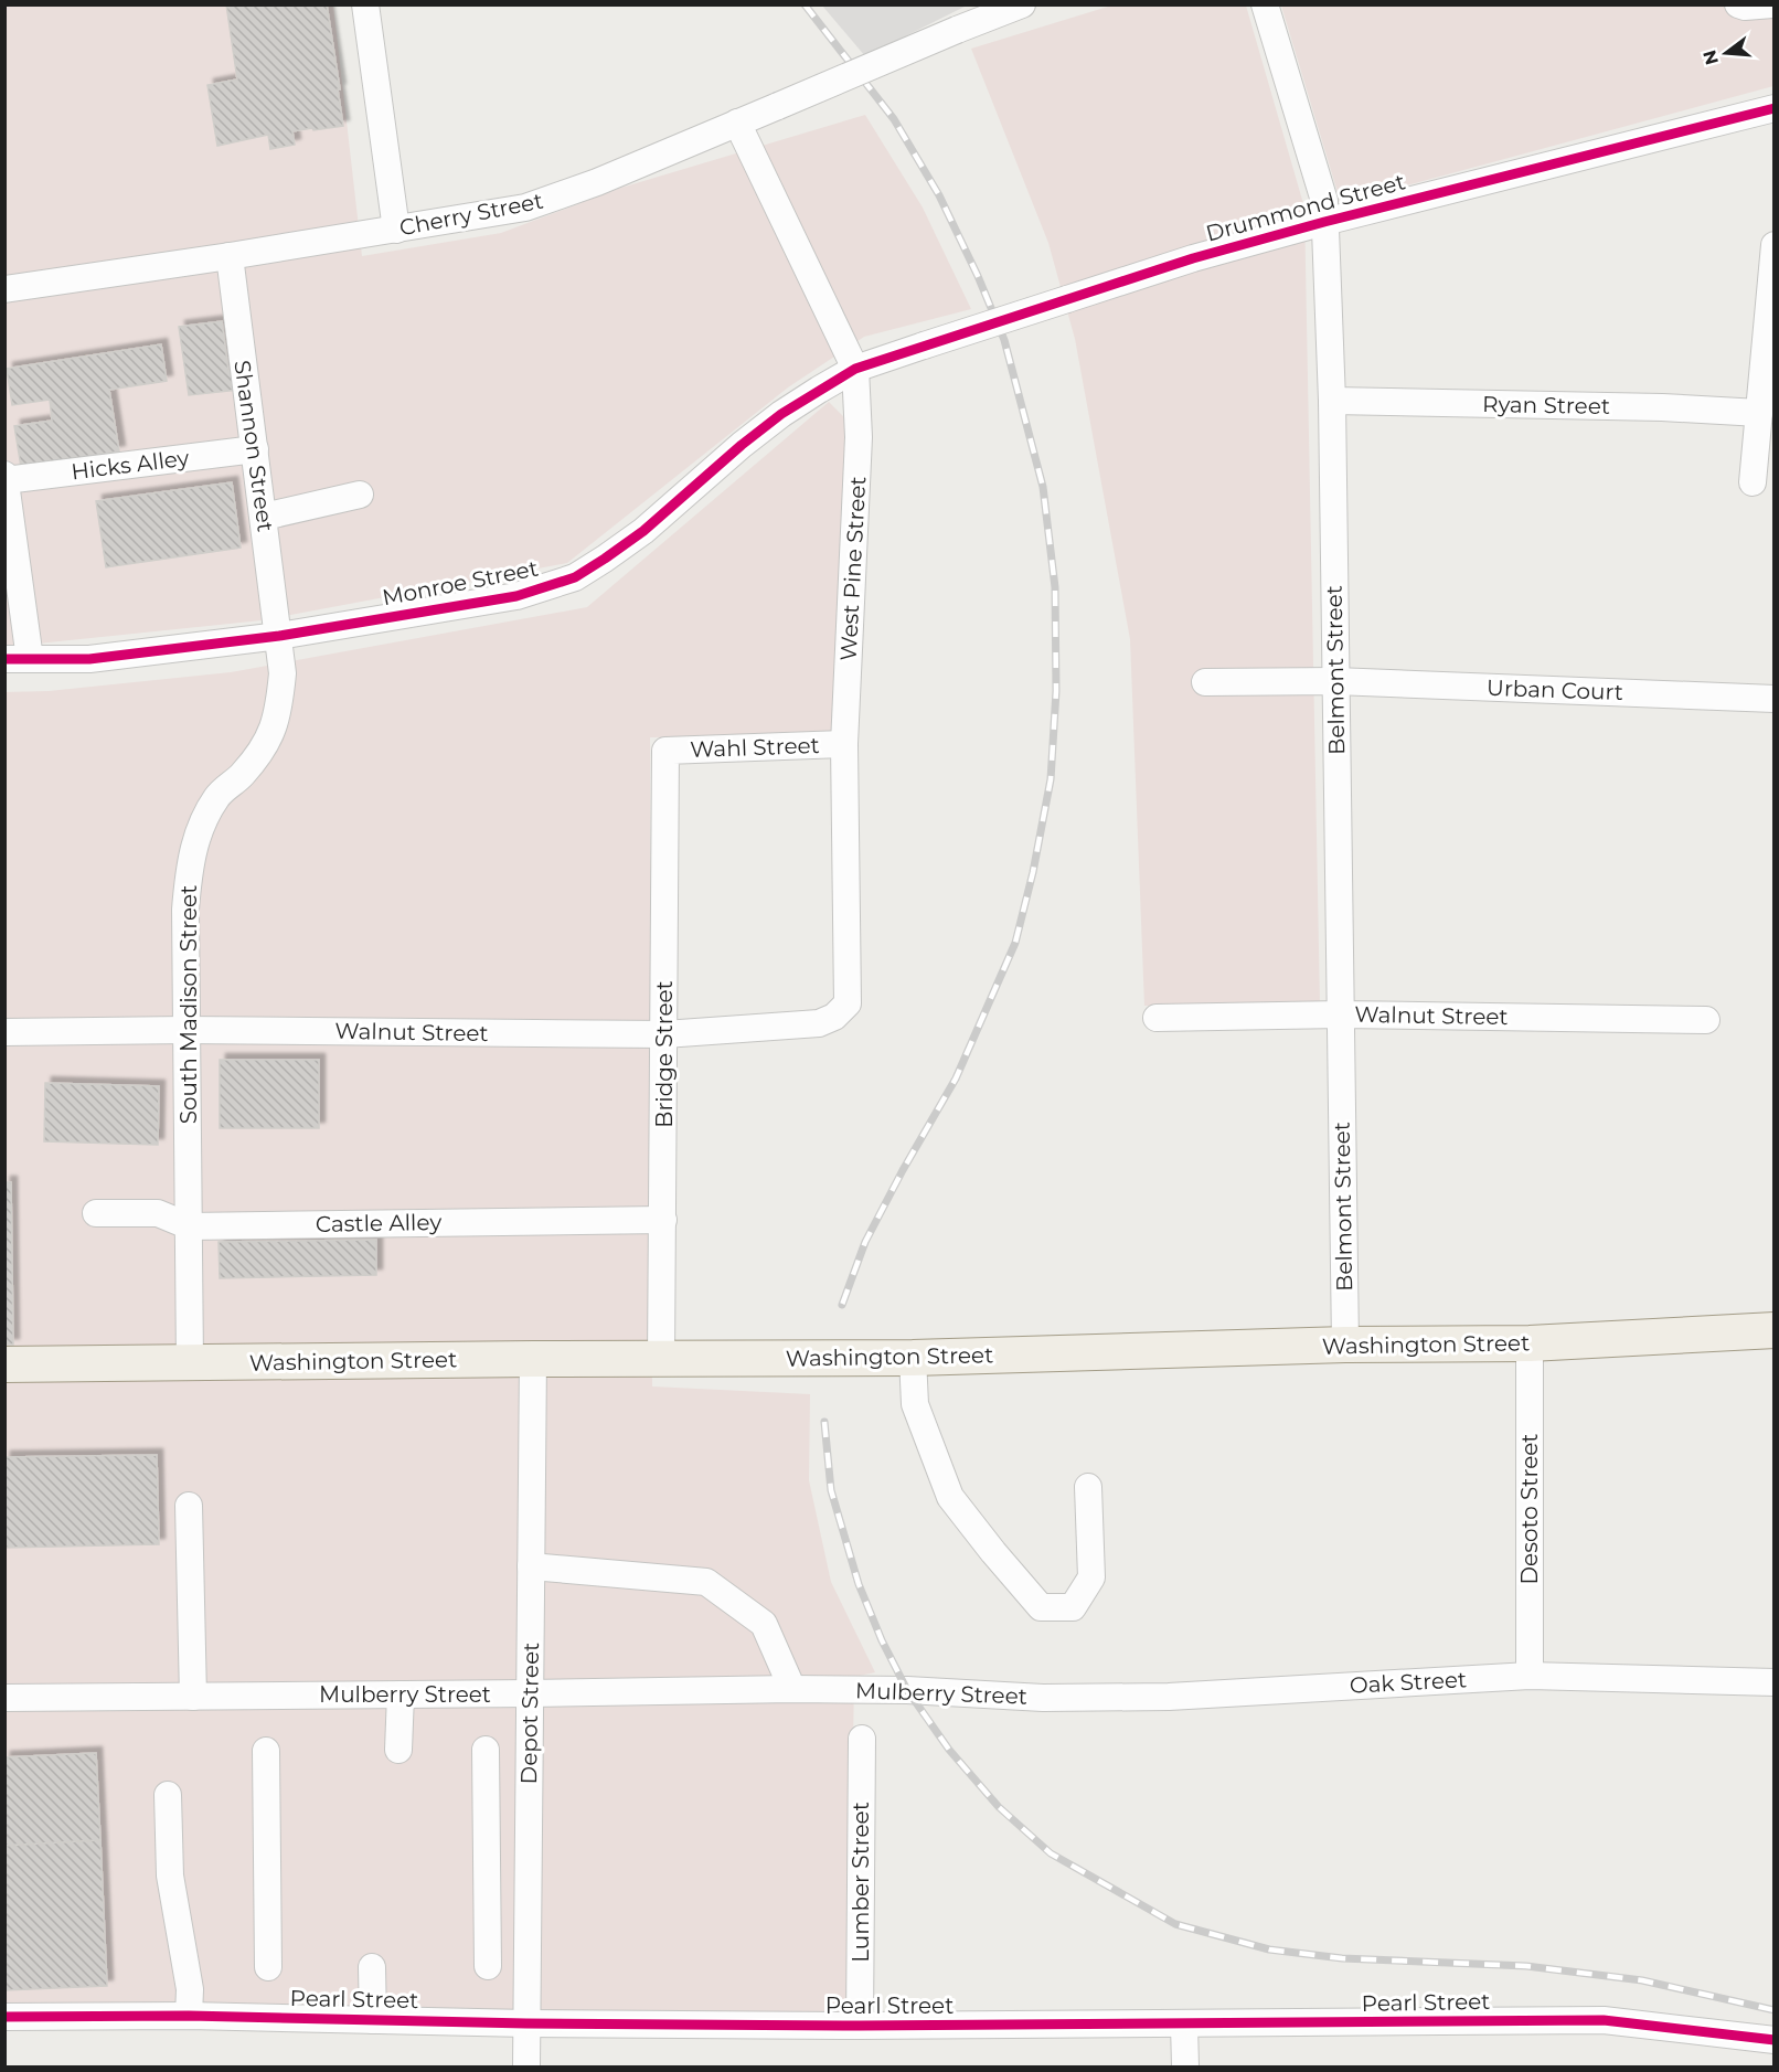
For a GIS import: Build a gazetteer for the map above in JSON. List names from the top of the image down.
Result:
{
  "streets": {
    "main road": ["Washington Street"],
    "street": [
      "Drummond Street",
      "Cherry Street",
      "Ryan Street",
      "Shannon Street",
      "Hicks Alley",
      "West Pine Street",
      "Monroe Street",
      "Belmont Street",
      "Urban Court",
      "Wahl Street",
      "South Madison Street",
      "Walnut Street",
      "Bridge Street",
      "Castle Alley",
      "Desoto Street",
      "Oak Street",
      "Mulberry Street",
      "Depot Street",
      "Lumber Street",
      "Pearl Street"
    ]
  },
  "crossings": [
    ["Drummond Street", "West Pine Street"],
    ["Drummond Street", "Monroe Street"],
    ["Drummond Street", "Belmont Street"],
    ["Cherry Street", "Shannon Street"],
    ["Cherry Street", "West Pine Street"],
    ["Ryan Street", "Belmont Street"],
    ["Shannon Street", "Hicks Alley"],
    ["Shannon Street", "Monroe Street"],
    ["Shannon Street", "South Madison Street"],
    ["West Pine Street", "Monroe Street"],
    ["West Pine Street", "Wahl Street"],
    ["West Pine Street", "Walnut Street"],
    ["Monroe Street", "South Madison Street"],
    ["Belmont Street", "Urban Court"],
    ["Belmont Street", "Walnut Street"],
    ["Belmont Street", "Washington Street"],
    ["Wahl Street", "Bridge Street"],
    ["South Madison Street", "Walnut Street"],
    ["South Madison Street", "Castle Alley"],
    ["South Madison Street", "Washington Street"],
    ["Walnut Street", "Bridge Street"],
    ["Bridge Street", "Castle Alley"],
    ["Bridge Street", "Washington Street"],
    ["Washington Street", "Desoto Street"],
    ["Washington Street", "Depot Street"],
    ["Desoto Street", "Oak Street"],
    ["Oak Street", "Mulberry Street"],
    ["Mulberry Street", "Depot Street"],
    ["Depot Street", "Pearl Street"],
    ["Lumber Street", "Pearl Street"]
  ],
  "north": "left"
}
